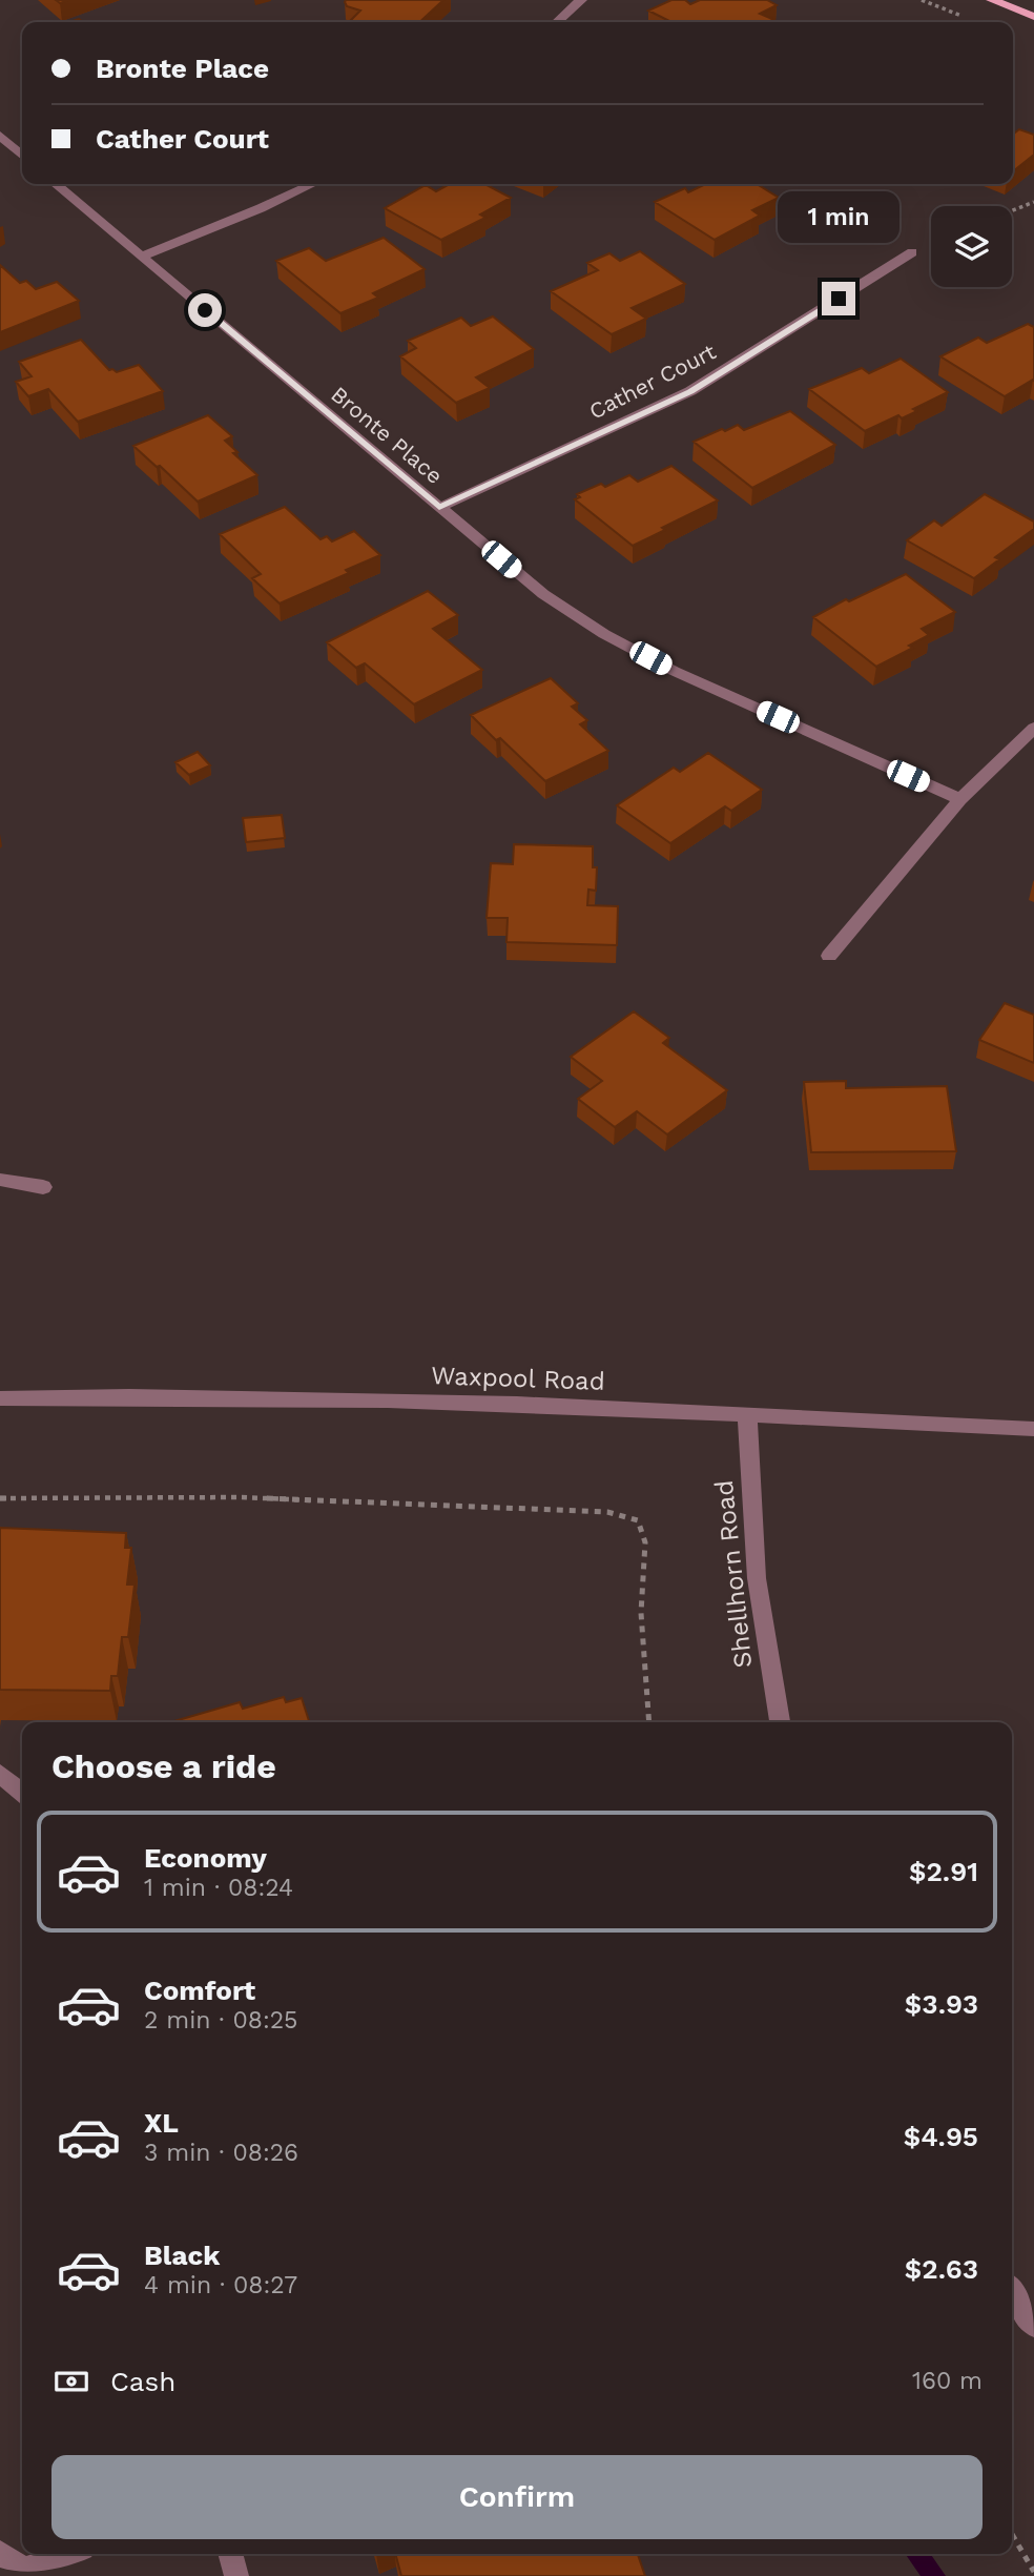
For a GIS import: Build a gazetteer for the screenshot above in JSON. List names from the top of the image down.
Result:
{
  "streets": {
    "street": [
      "Cather Court",
      "Bronte Place",
      "Waxpool Road",
      "Shellhorn Road"
    ]
  },
  "crossings": [
    ["Cather Court", "Bronte Place"],
    ["Waxpool Road", "Shellhorn Road"]
  ],
  "page": {
    "banner": ["Bronte Place", "Cather Court"],
    "bubble": "1 min",
    "heading": "Choose a ride",
    "list": [
      {
        "name": "Economy",
        "note": "1 min · 08:24",
        "value": "$2.91"
      },
      {
        "name": "Comfort",
        "note": "2 min · 08:25",
        "value": "$3.93"
      },
      {
        "name": "XL",
        "note": "3 min · 08:26",
        "value": "$4.95"
      },
      {
        "name": "Black",
        "note": "4 min · 08:27",
        "value": "$2.63"
      }
    ],
    "pay": ["Cash", "160 m"],
    "buttons": "Confirm"
  }
}
